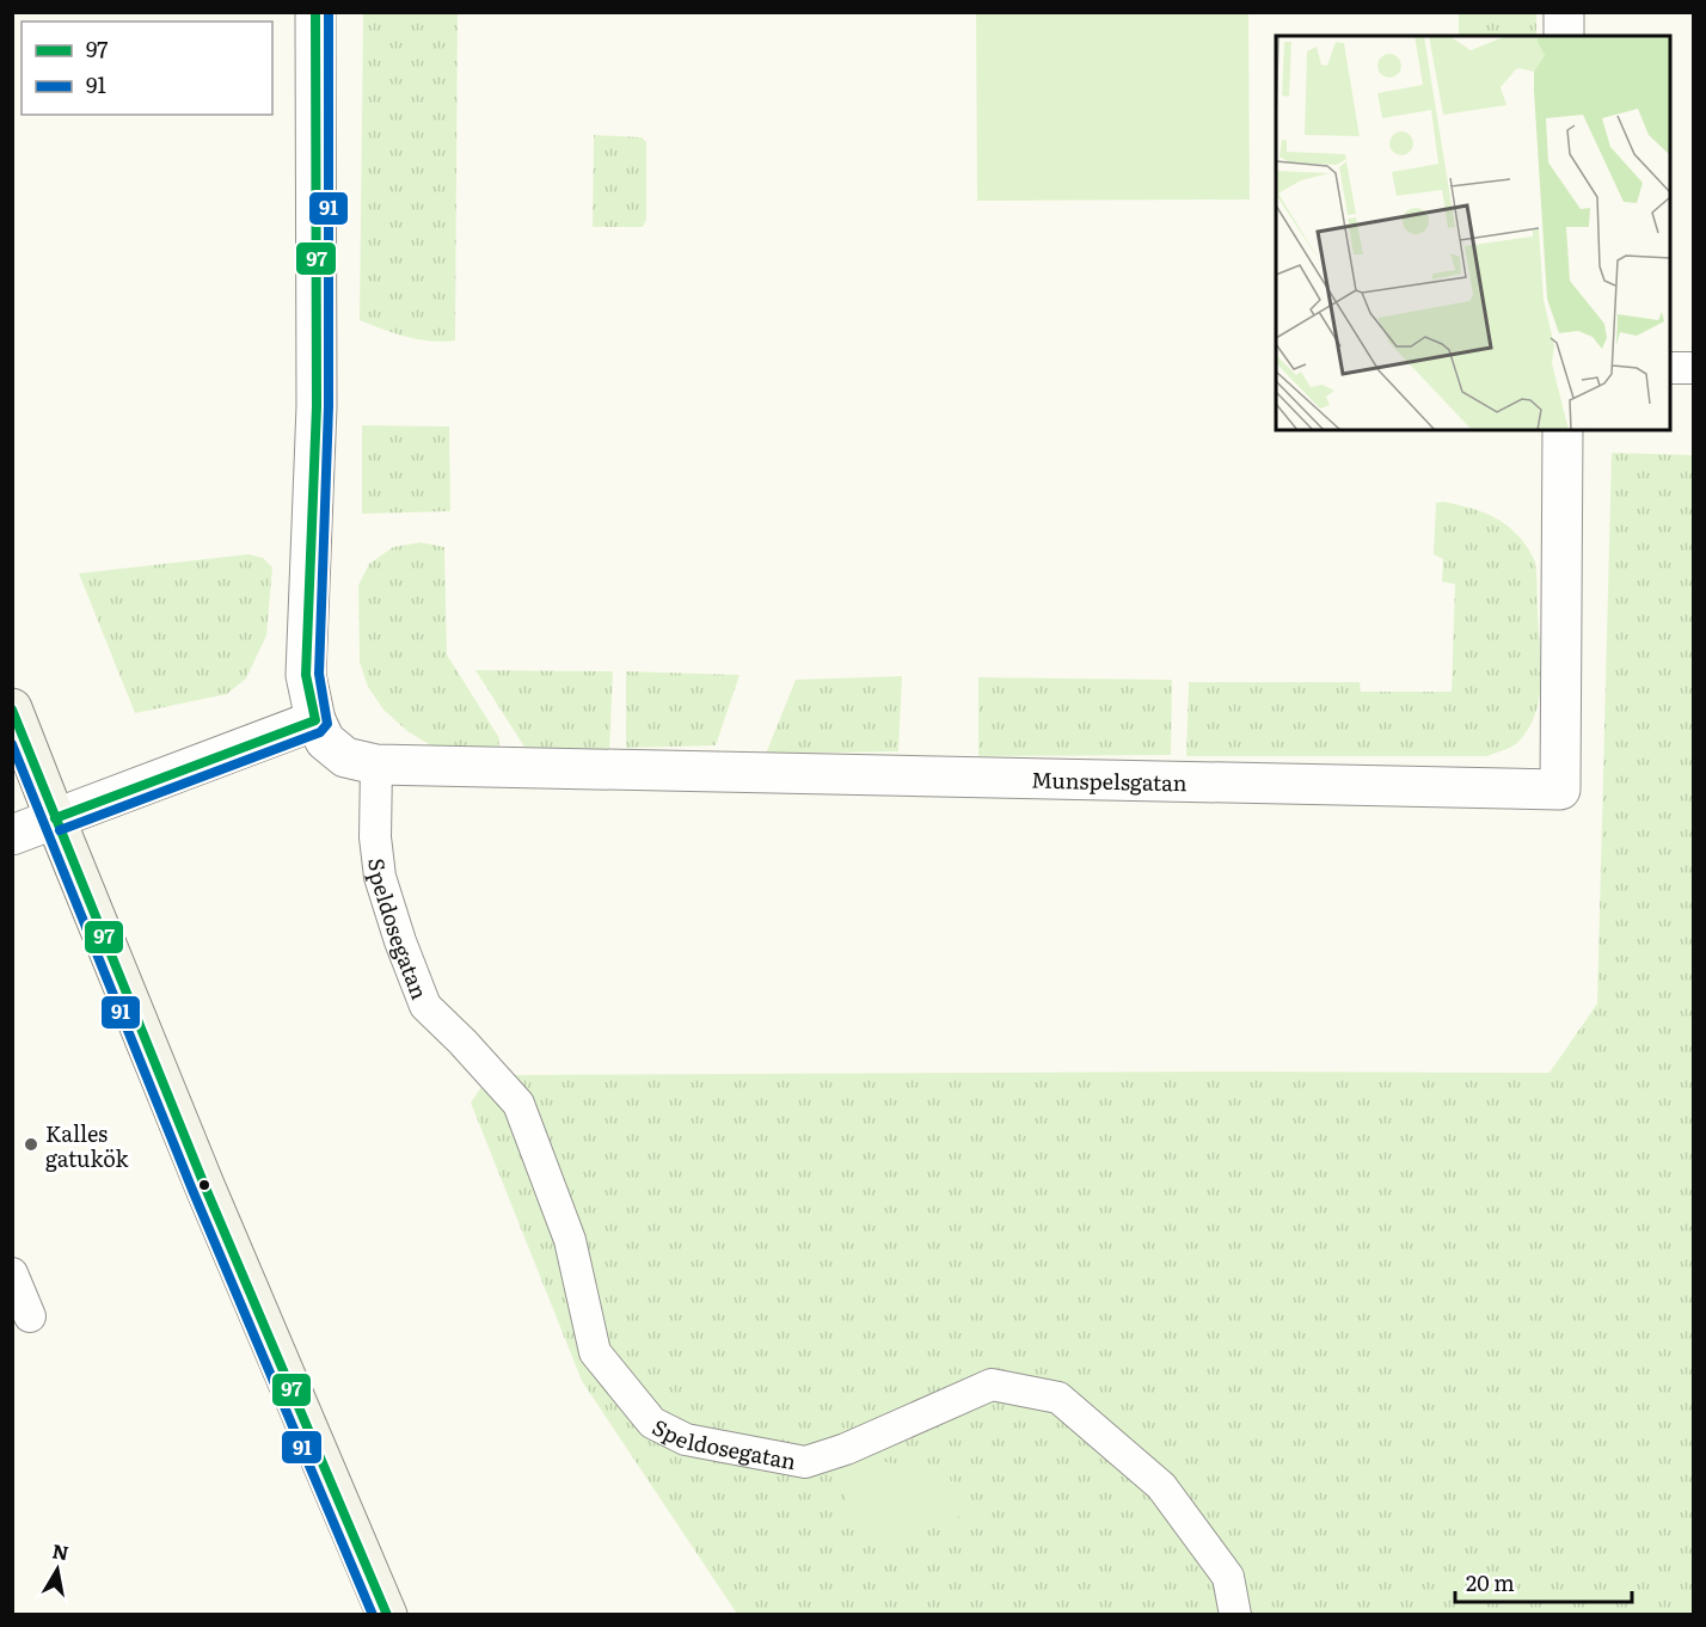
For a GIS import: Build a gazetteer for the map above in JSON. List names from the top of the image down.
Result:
{
  "streets": {
    "street": ["Munspelsgatan"],
    "lane": ["Speldosegatan"]
  },
  "crossings": [
    ["Munspelsgatan", "Speldosegatan"]
  ],
  "places": ["Kalles gatukök"],
  "lines": ["transit line 97", "transit line 91"],
  "legend": ["97", "91"],
  "scale_bar": "20 m",
  "north": "top"
}
